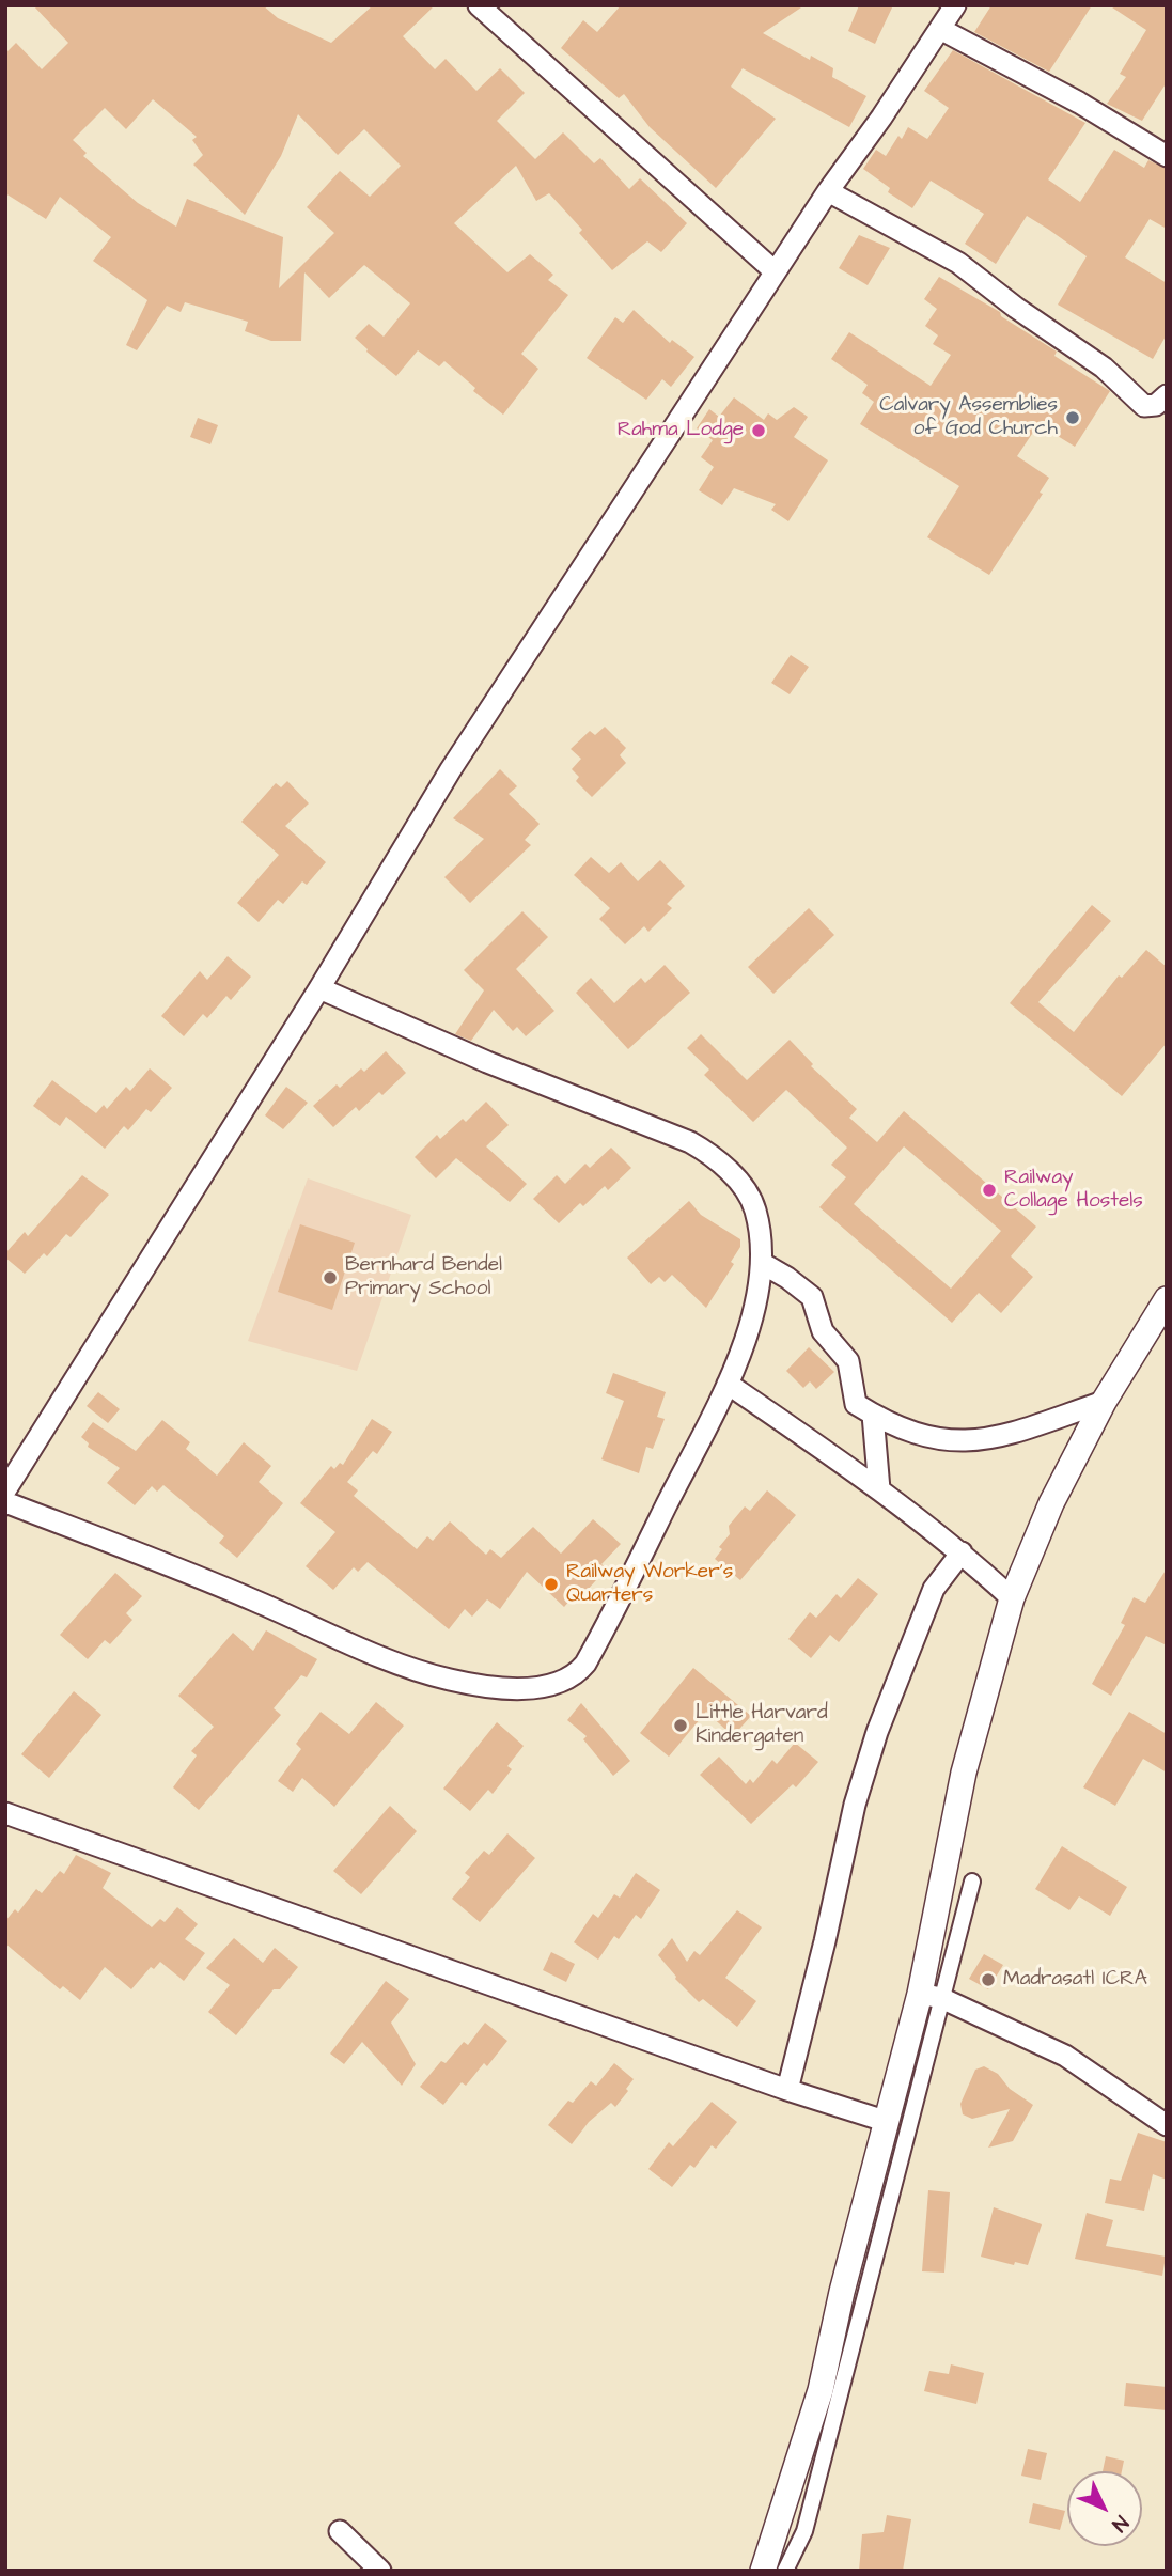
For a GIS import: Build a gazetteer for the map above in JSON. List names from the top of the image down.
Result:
{
  "places": [
    "Calvary Assemblies of God Church",
    "Rahma Lodge",
    "Railway Collage Hostels",
    "Bernhard Bendel Primary School",
    "Railway Worker's Quarters",
    "Little Harvard Kindergaten",
    "Madrasatl ICRA"
  ],
  "north": "bottom right"
}
